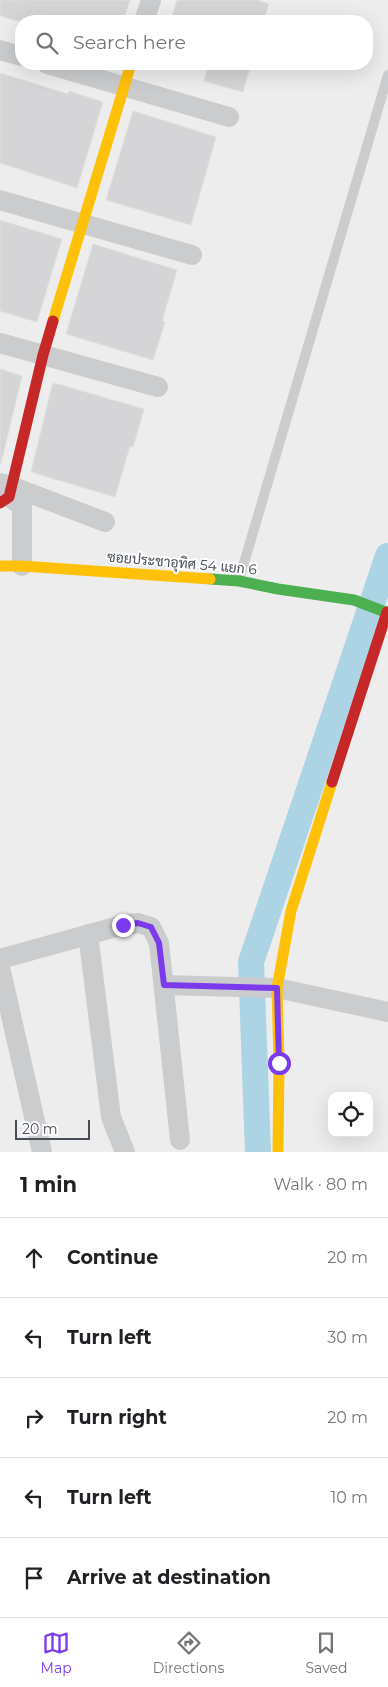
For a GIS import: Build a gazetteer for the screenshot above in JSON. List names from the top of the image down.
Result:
{
  "streets": {
    "street": ["ซอยประชาอุทิศ 54 แยก 6"]
  },
  "scale_bar": "20 m",
  "page": {
    "search": "Search here",
    "scale": "20 m",
    "heading": ["1 min", "Walk · 80 m"],
    "list": [
      ["Continue", "20 m"],
      ["Turn left", "30 m"],
      ["Turn right", "20 m"],
      ["Turn left", "10 m"],
      "Arrive at destination"
    ],
    "nav": ["Map", "Directions", "Saved"]
  }
}
